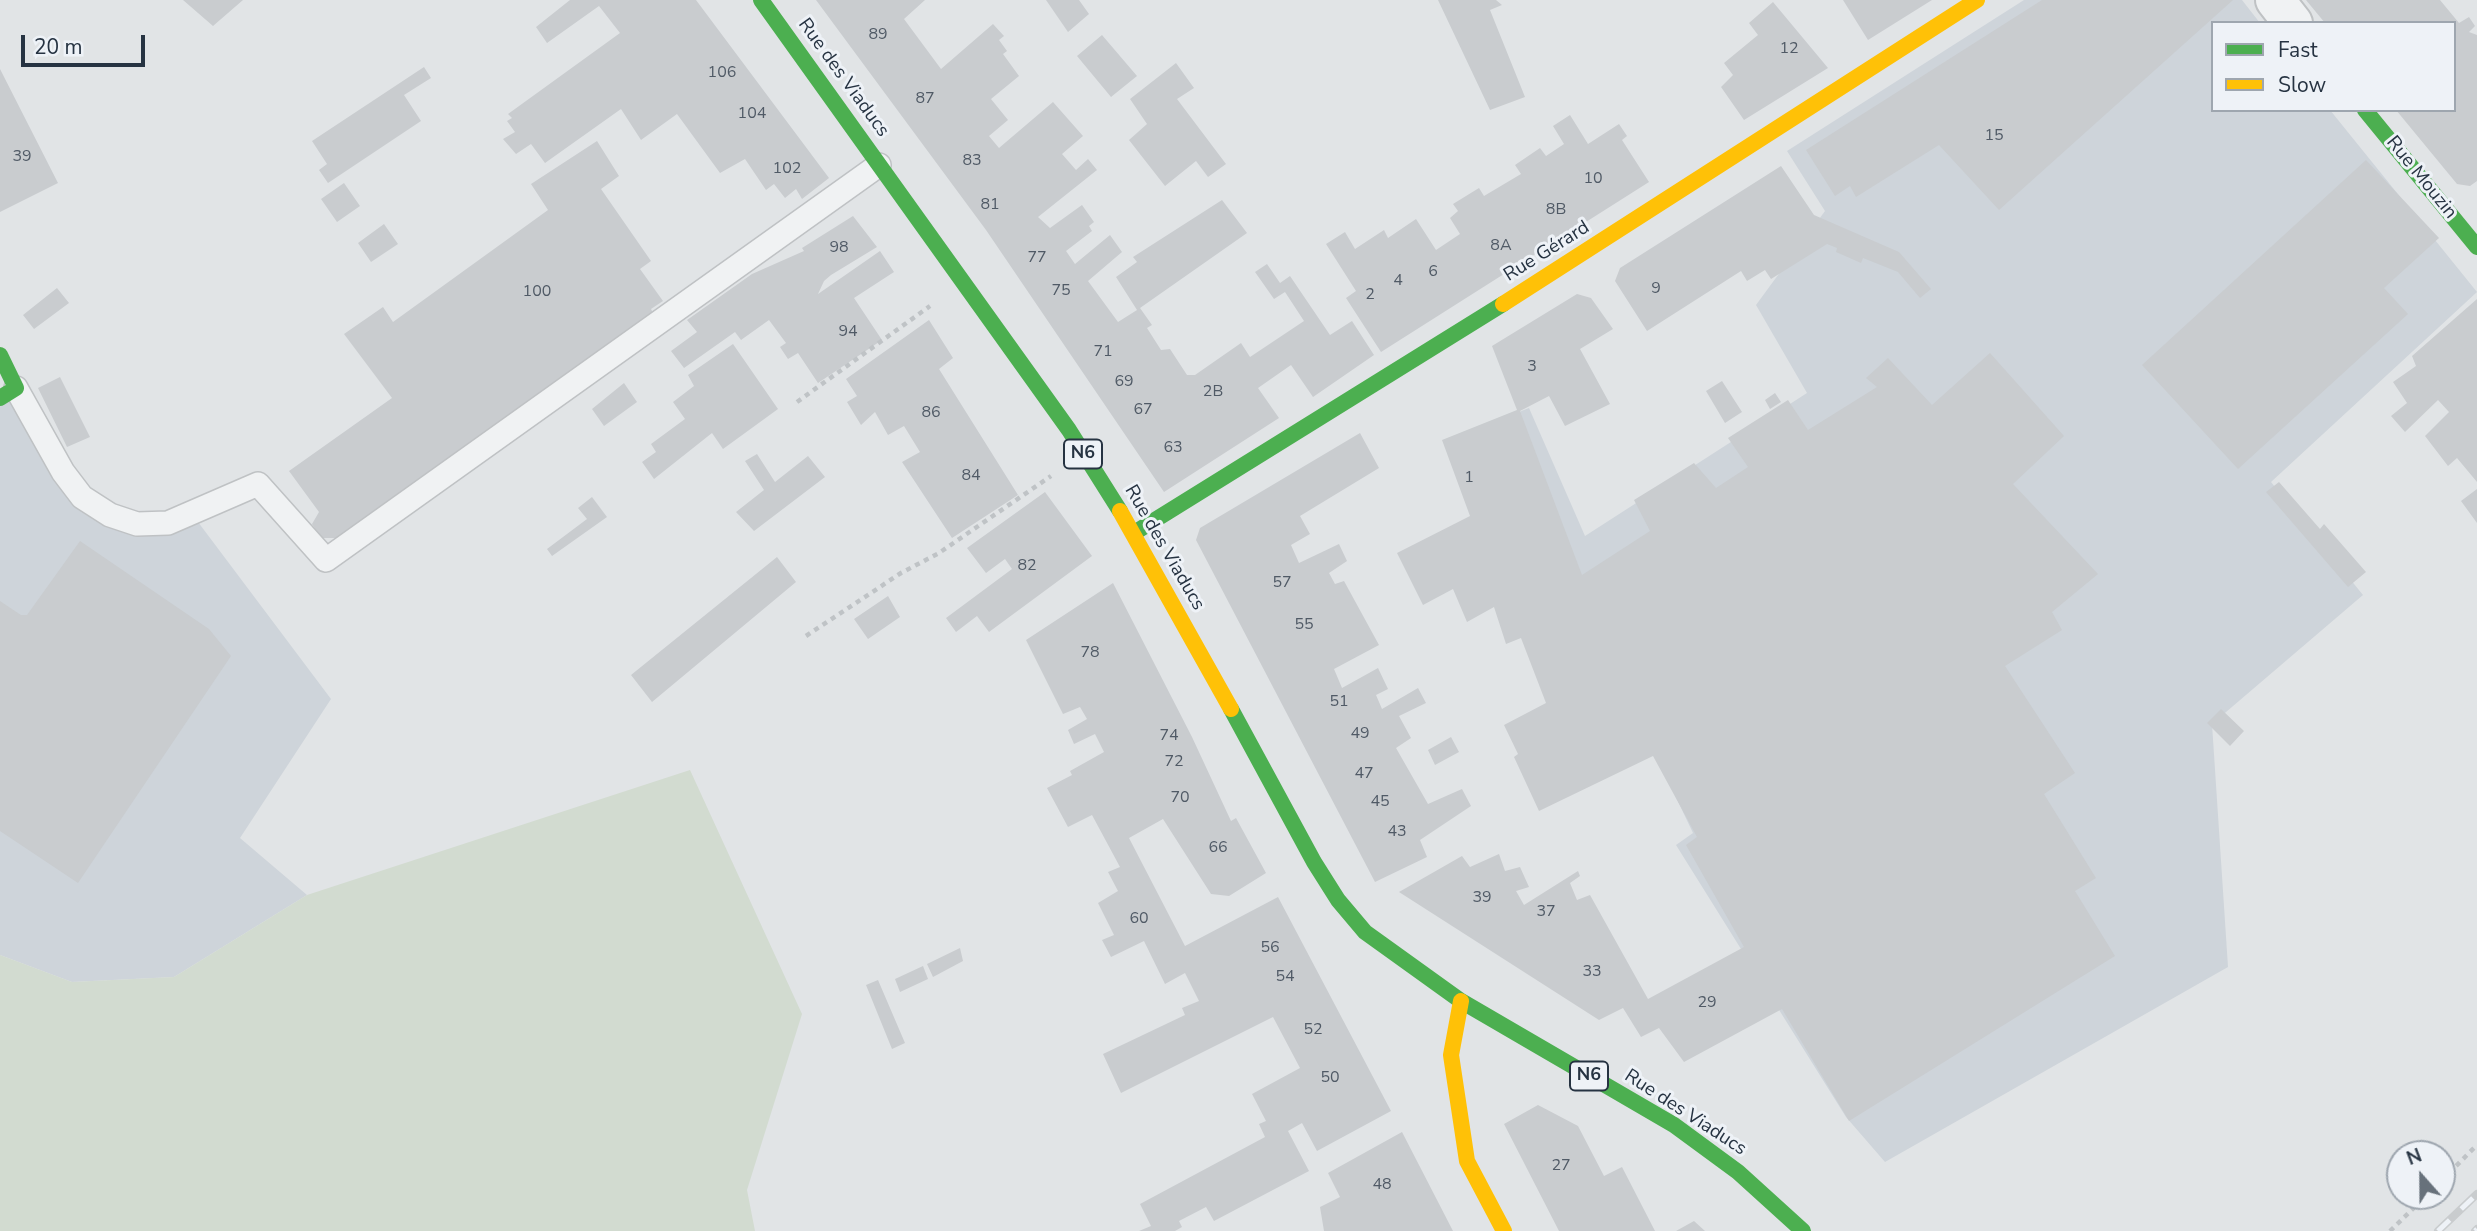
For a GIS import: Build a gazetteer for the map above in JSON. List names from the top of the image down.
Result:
{
  "streets": {
    "main road": [
      "Rue des Viaducs",
      "Rue Mouzin",
      "Rue Gérard",
      "N6"
    ]
  },
  "crossings": [
    ["Rue des Viaducs", "Rue Gérard"]
  ],
  "house_numbers": [
    "89",
    "12",
    "106",
    "87",
    "104",
    "15",
    "39",
    "83",
    "102",
    "10",
    "81",
    "8B",
    "8A",
    "98",
    "77",
    "6",
    "4",
    "9",
    "75",
    "100",
    "2",
    "94",
    "71",
    "3",
    "69",
    "2B",
    "67",
    "86",
    "63",
    "84",
    "1",
    "82",
    "57",
    "55",
    "78",
    "51",
    "49",
    "74",
    "72",
    "47",
    "70",
    "45",
    "43",
    "66",
    "39",
    "37",
    "60",
    "56",
    "33",
    "54",
    "29",
    "52",
    "50",
    "27",
    "48"
  ],
  "legend": ["Fast", "Slow"],
  "scale_bar": "20 m",
  "north": "top"
}
